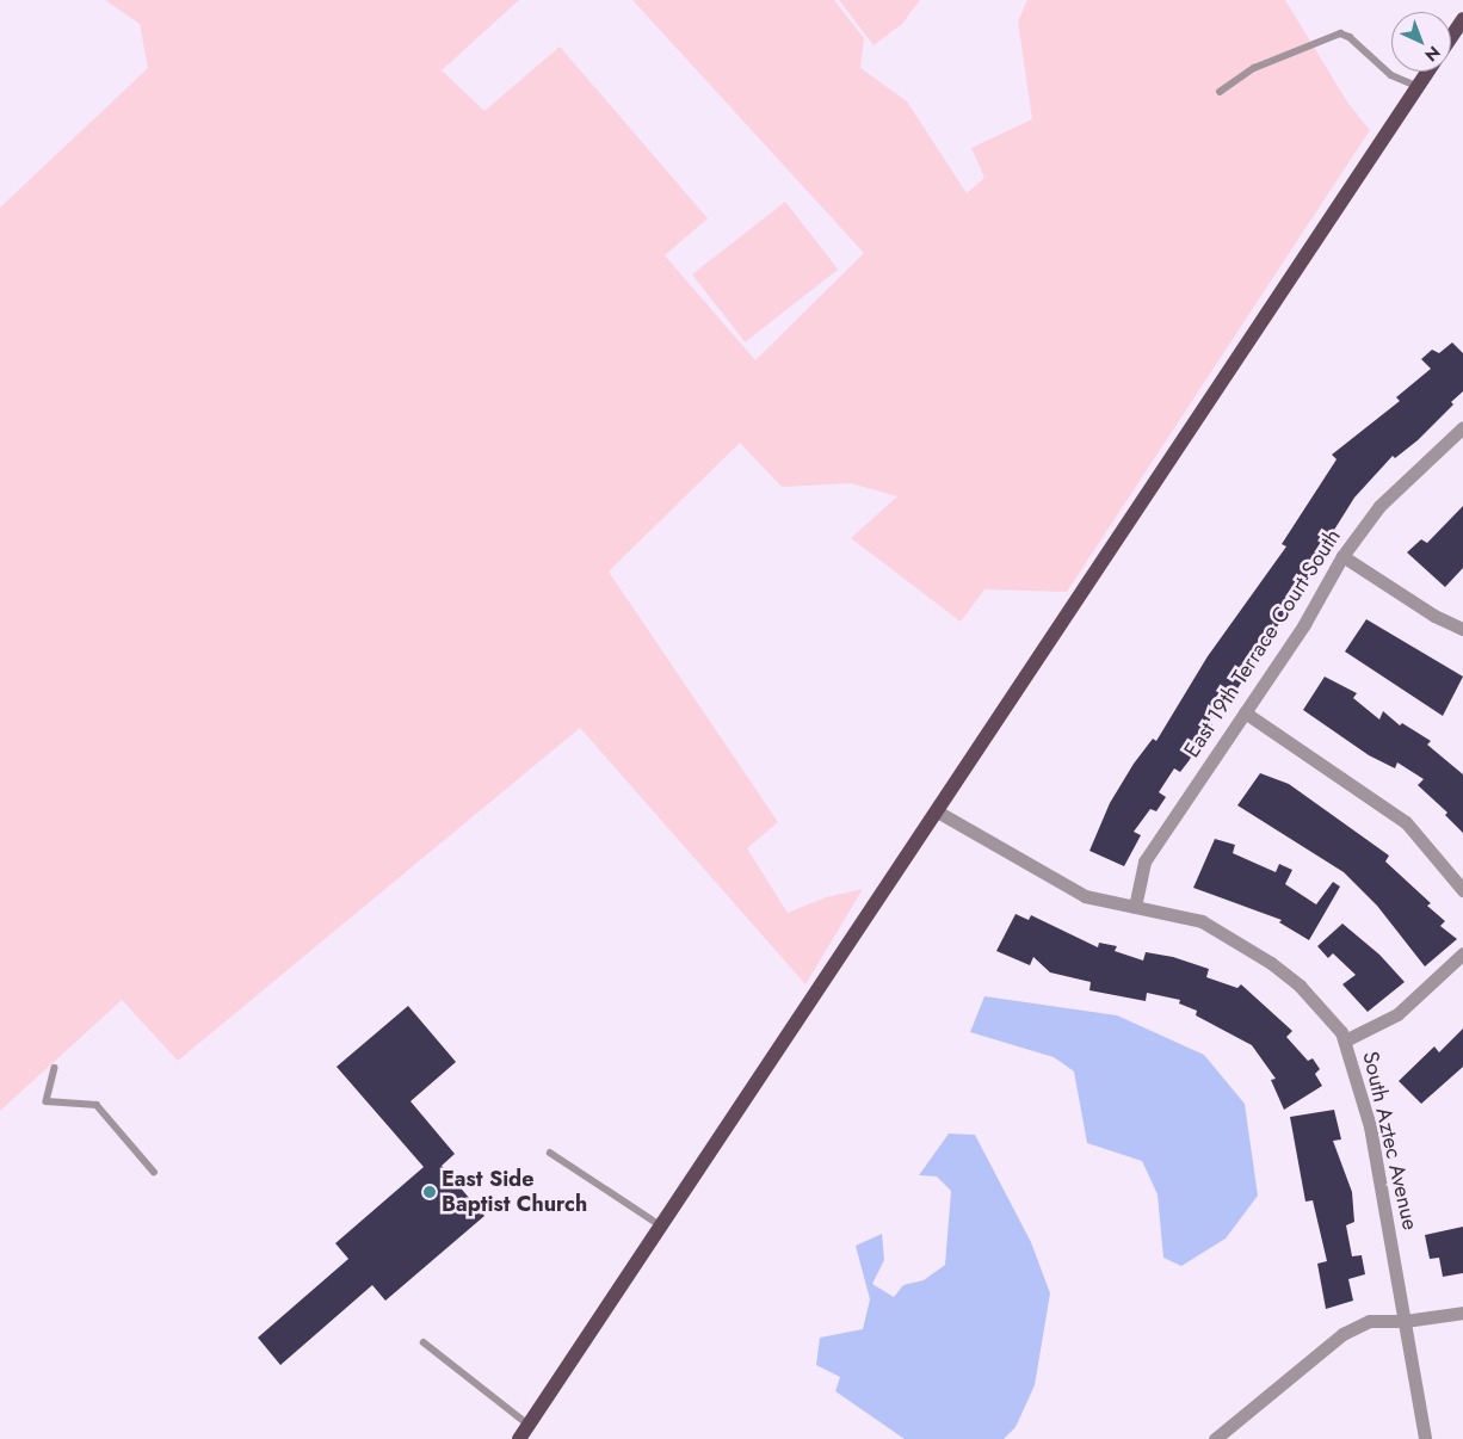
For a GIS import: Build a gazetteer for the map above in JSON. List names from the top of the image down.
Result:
{
  "streets": {
    "street": ["East 19th Terrace Court South", "South Aztec Avenue"]
  },
  "crossings": [
    ["East 19th Terrace Court South", "South Aztec Avenue"]
  ],
  "places": ["East Side Baptist Church"],
  "north": "bottom right"
}
